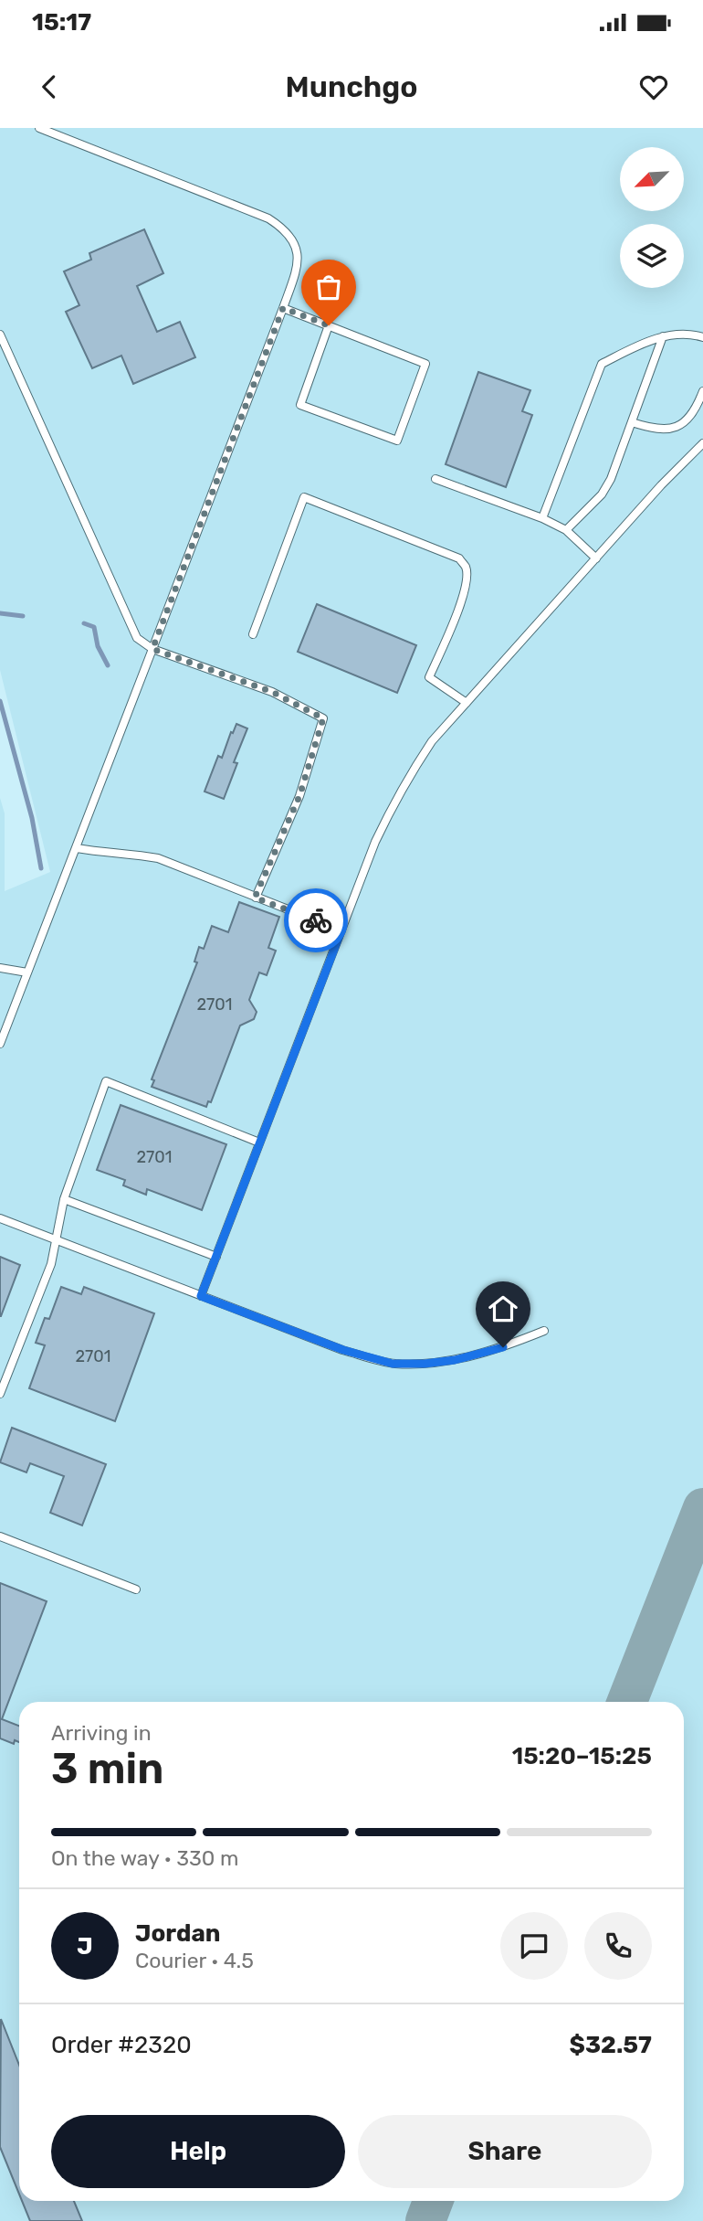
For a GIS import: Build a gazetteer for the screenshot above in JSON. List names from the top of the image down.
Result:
{
  "house_numbers": ["2701", "2701", "2701"],
  "north": "bottom left",
  "page": {
    "status": "15:17",
    "header": "Munchgo",
    "heading": ["3 min", "Arriving in", "15:20–15:25"],
    "panel": [
      "Jordan",
      "Courier · 4.5",
      "Order #2320",
      "$32.57"
    ],
    "bar": "On the way · 330 m",
    "round": "J",
    "buttons": ["Help", "Share"]
  }
}
